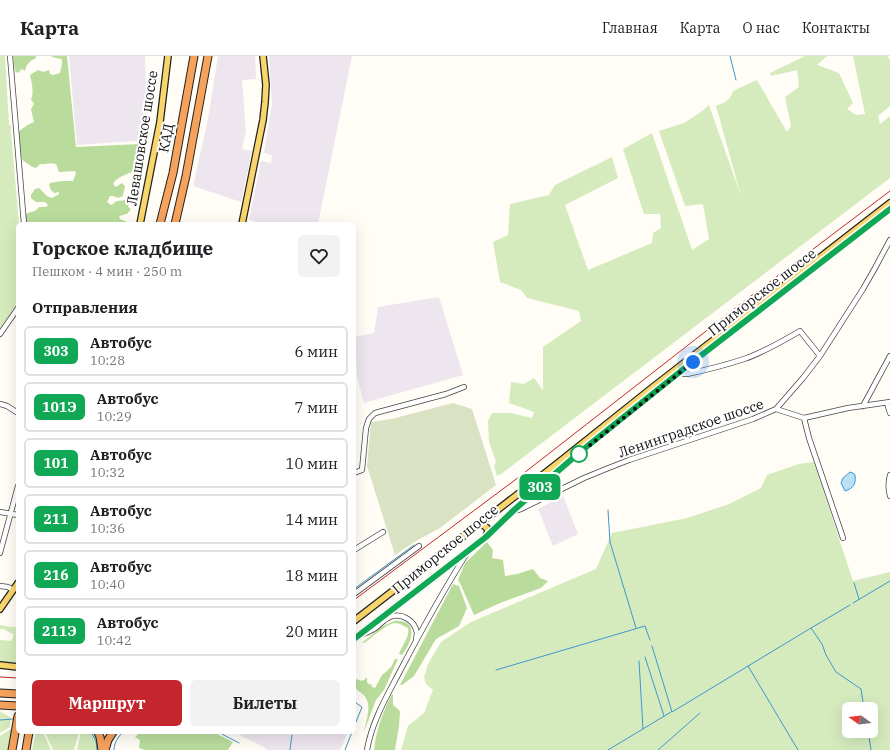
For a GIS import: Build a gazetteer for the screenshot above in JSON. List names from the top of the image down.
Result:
{
  "streets": {
    "highway": ["КАД"],
    "main road": ["Левашовское шоссе", "Приморское шоссе"],
    "street": ["Ленинградское шоссе"]
  },
  "crossings": [
    ["Приморское шоссе", "Ленинградское шоссе"]
  ],
  "lines": ["bus line 303"],
  "north": "left",
  "page": {
    "header": "Карта",
    "nav": [
      "Главная",
      "Карта",
      "О нас",
      "Контакты"
    ],
    "on_map": "303",
    "heading": [
      ["Горское кладбище", "Пешком · 4 мин · 250 m"],
      "Отправления"
    ],
    "list": [
      {
        "mark": "303",
        "name": "Автобус",
        "note": "10:28",
        "value": "6 мин"
      },
      {
        "mark": "101Э",
        "name": "Автобус",
        "note": "10:29",
        "value": "7 мин"
      },
      {
        "mark": "101",
        "name": "Автобус",
        "note": "10:32",
        "value": "10 мин"
      },
      {
        "mark": "211",
        "name": "Автобус",
        "note": "10:36",
        "value": "14 мин"
      },
      {
        "mark": "216",
        "name": "Автобус",
        "note": "10:40",
        "value": "18 мин"
      },
      {
        "mark": "211Э",
        "name": "Автобус",
        "note": "10:42",
        "value": "20 мин"
      }
    ],
    "buttons": ["Маршрут", "Билеты"]
  }
}
